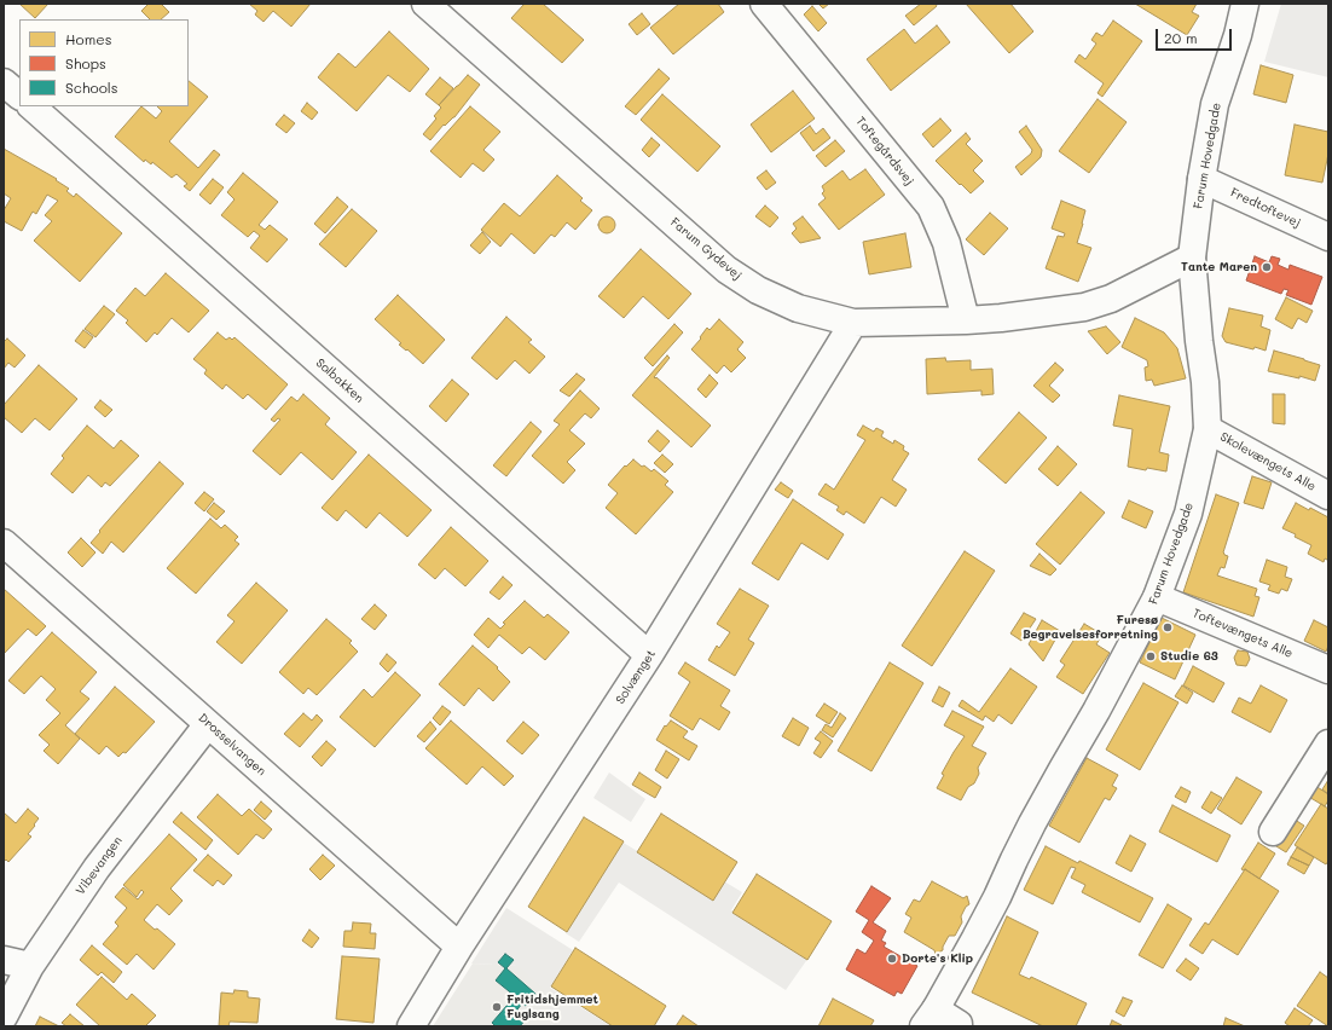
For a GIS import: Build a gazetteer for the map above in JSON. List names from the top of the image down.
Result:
{
  "streets": {
    "street": [
      "Toftegårdsvej",
      "Farum Hovedgade",
      "Fredtoftevej",
      "Farum Gydevej",
      "Solbakken",
      "Skolevængets Alle",
      "Toftevængets Alle",
      "Solvænget",
      "Drosselvangen",
      "Vibevangen"
    ]
  },
  "crossings": [
    ["Toftegårdsvej", "Farum Gydevej"],
    ["Farum Hovedgade", "Fredtoftevej"],
    ["Farum Hovedgade", "Farum Gydevej"],
    ["Farum Hovedgade", "Skolevængets Alle"],
    ["Farum Hovedgade", "Toftevængets Alle"],
    ["Farum Gydevej", "Solvænget"],
    ["Solbakken", "Solvænget"],
    ["Solvænget", "Drosselvangen"],
    ["Drosselvangen", "Vibevangen"]
  ],
  "places": [
    "Tante Maren",
    "Furesø Begravelsesforretning",
    "Studie 63",
    "Dorte's Klip",
    "Fritidshjemmet Fuglsang"
  ],
  "legend": ["Homes", "Shops", "Schools"],
  "scale_bar": "20 m"
}
